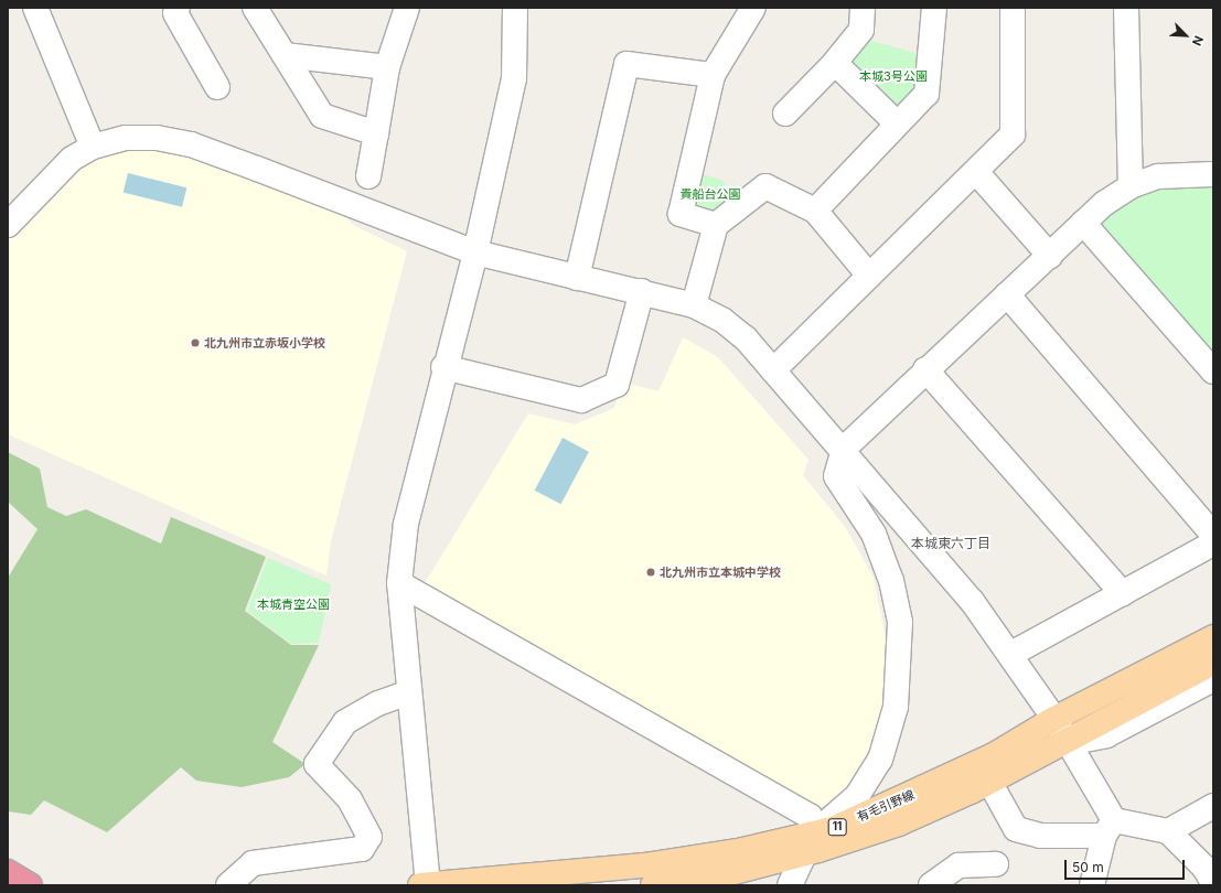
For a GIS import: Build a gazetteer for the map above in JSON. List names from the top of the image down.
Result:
{
  "streets": {
    "main road": ["有毛引野線", "11"]
  },
  "districts": ["本城東六丁目"],
  "parks": ["本城3号公園", "貴船台公園", "本城青空公園"],
  "places": ["北九州市立赤坂小学校", "北九州市立本城中学校"],
  "scale_bar": "50 m",
  "north": "bottom right"
}
